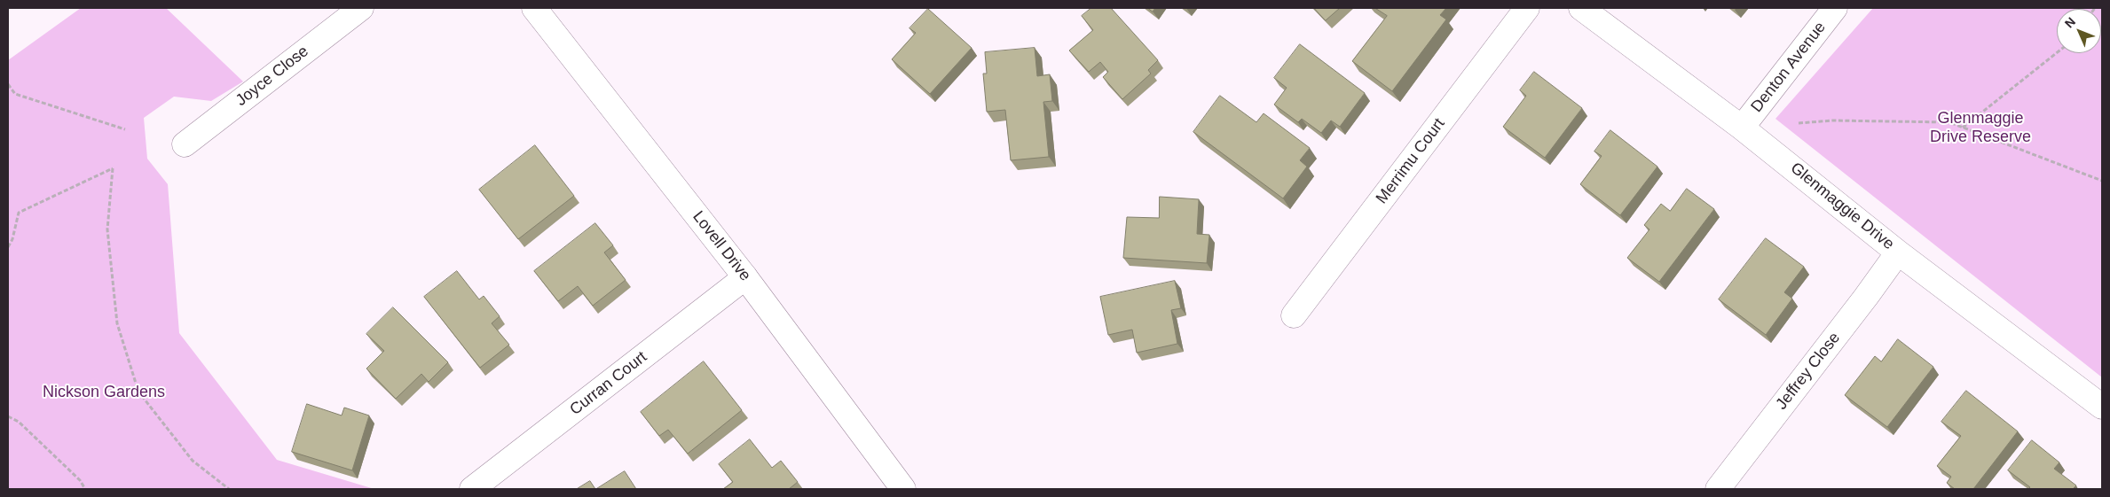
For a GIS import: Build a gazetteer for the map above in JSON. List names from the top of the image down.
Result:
{
  "streets": {
    "street": [
      "Denton Avenue",
      "Joyce Close",
      "Merrimu Court",
      "Glenmaggie Drive",
      "Lovell Drive",
      "Jeffrey Close",
      "Curran Court"
    ]
  },
  "crossings": [
    ["Denton Avenue", "Glenmaggie Drive"],
    ["Glenmaggie Drive", "Jeffrey Close"],
    ["Lovell Drive", "Curran Court"]
  ],
  "parks": ["Glenmaggie Drive Reserve", "Nickson Gardens"],
  "north": "top left"
}
